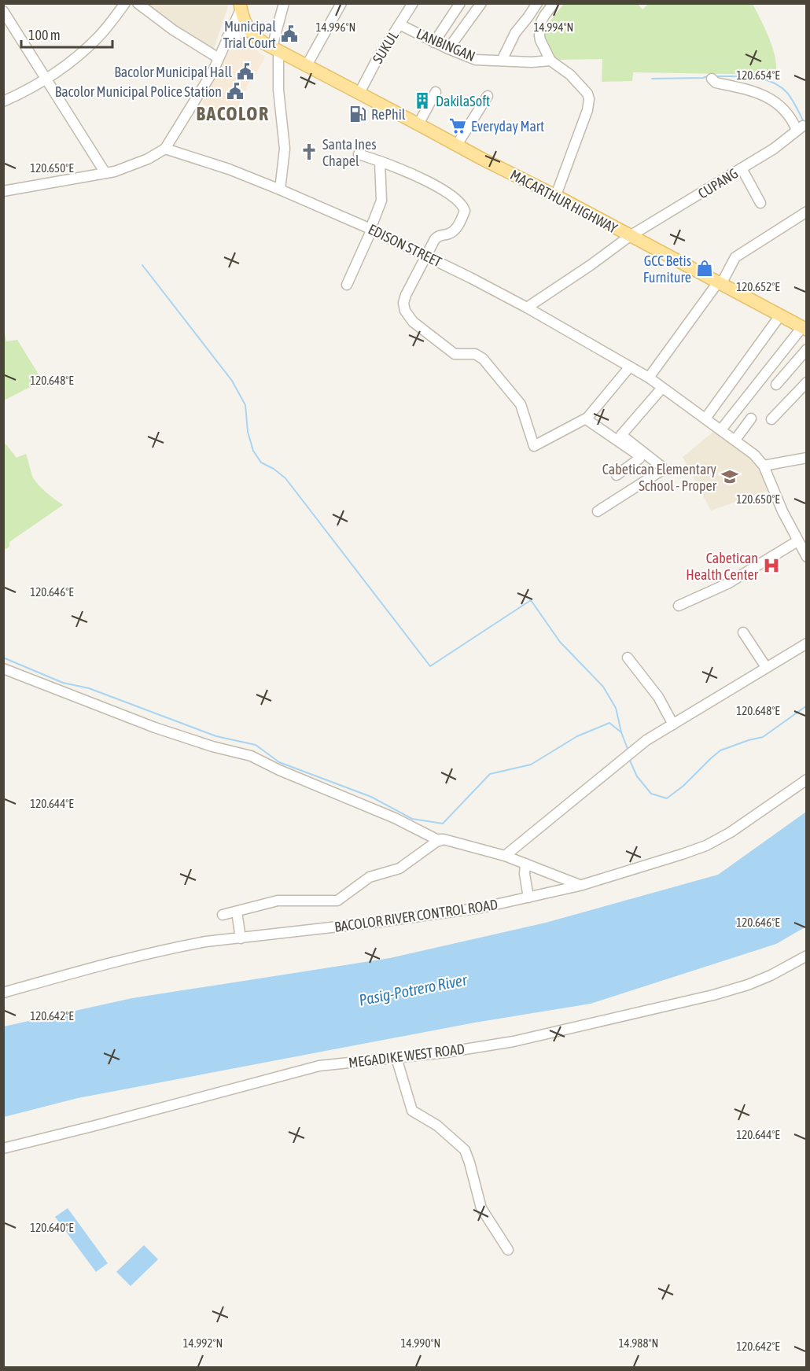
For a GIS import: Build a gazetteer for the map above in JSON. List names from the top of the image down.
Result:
{
  "streets": {
    "main road": ["MACARTHUR HIGHWAY"],
    "street": [
      "LANBINGAN",
      "SUKUL",
      "CUPANG",
      "EDISON STREET",
      "BACOLOR RIVER CONTROL ROAD",
      "MEGADIKE WEST ROAD"
    ]
  },
  "crossings": [
    ["LANBINGAN", "SUKUL"],
    ["SUKUL", "MACARTHUR HIGHWAY"],
    ["CUPANG", "MACARTHUR HIGHWAY"],
    ["CUPANG", "EDISON STREET"]
  ],
  "districts": ["BACOLOR"],
  "water": ["Pasig-Potrero River"],
  "places": {
    "public building": ["Municipal Trial Court", "Bacolor Municipal Hall", "Bacolor Municipal Police Station"],
    "building": ["DakilaSoft"],
    "fuel station": ["RePhil"],
    "supermarket": ["Everyday Mart"],
    "church": ["Santa Ines Chapel"],
    "shop": ["GCC Betis Furniture"],
    "school or university": ["Cabetican Elementary School - Proper"],
    "hospital": ["Cabetican Health Center"]
  },
  "scale_bar": "100 m",
  "coordinates": [
    "14.996°N",
    "14.994°N",
    "120.654°E",
    "120.650°E",
    "120.652°E",
    "120.648°E",
    "120.646°E",
    "120.644°E",
    "120.642°E",
    "120.640°E",
    "14.992°N",
    "14.990°N",
    "14.988°N"
  ]
}
